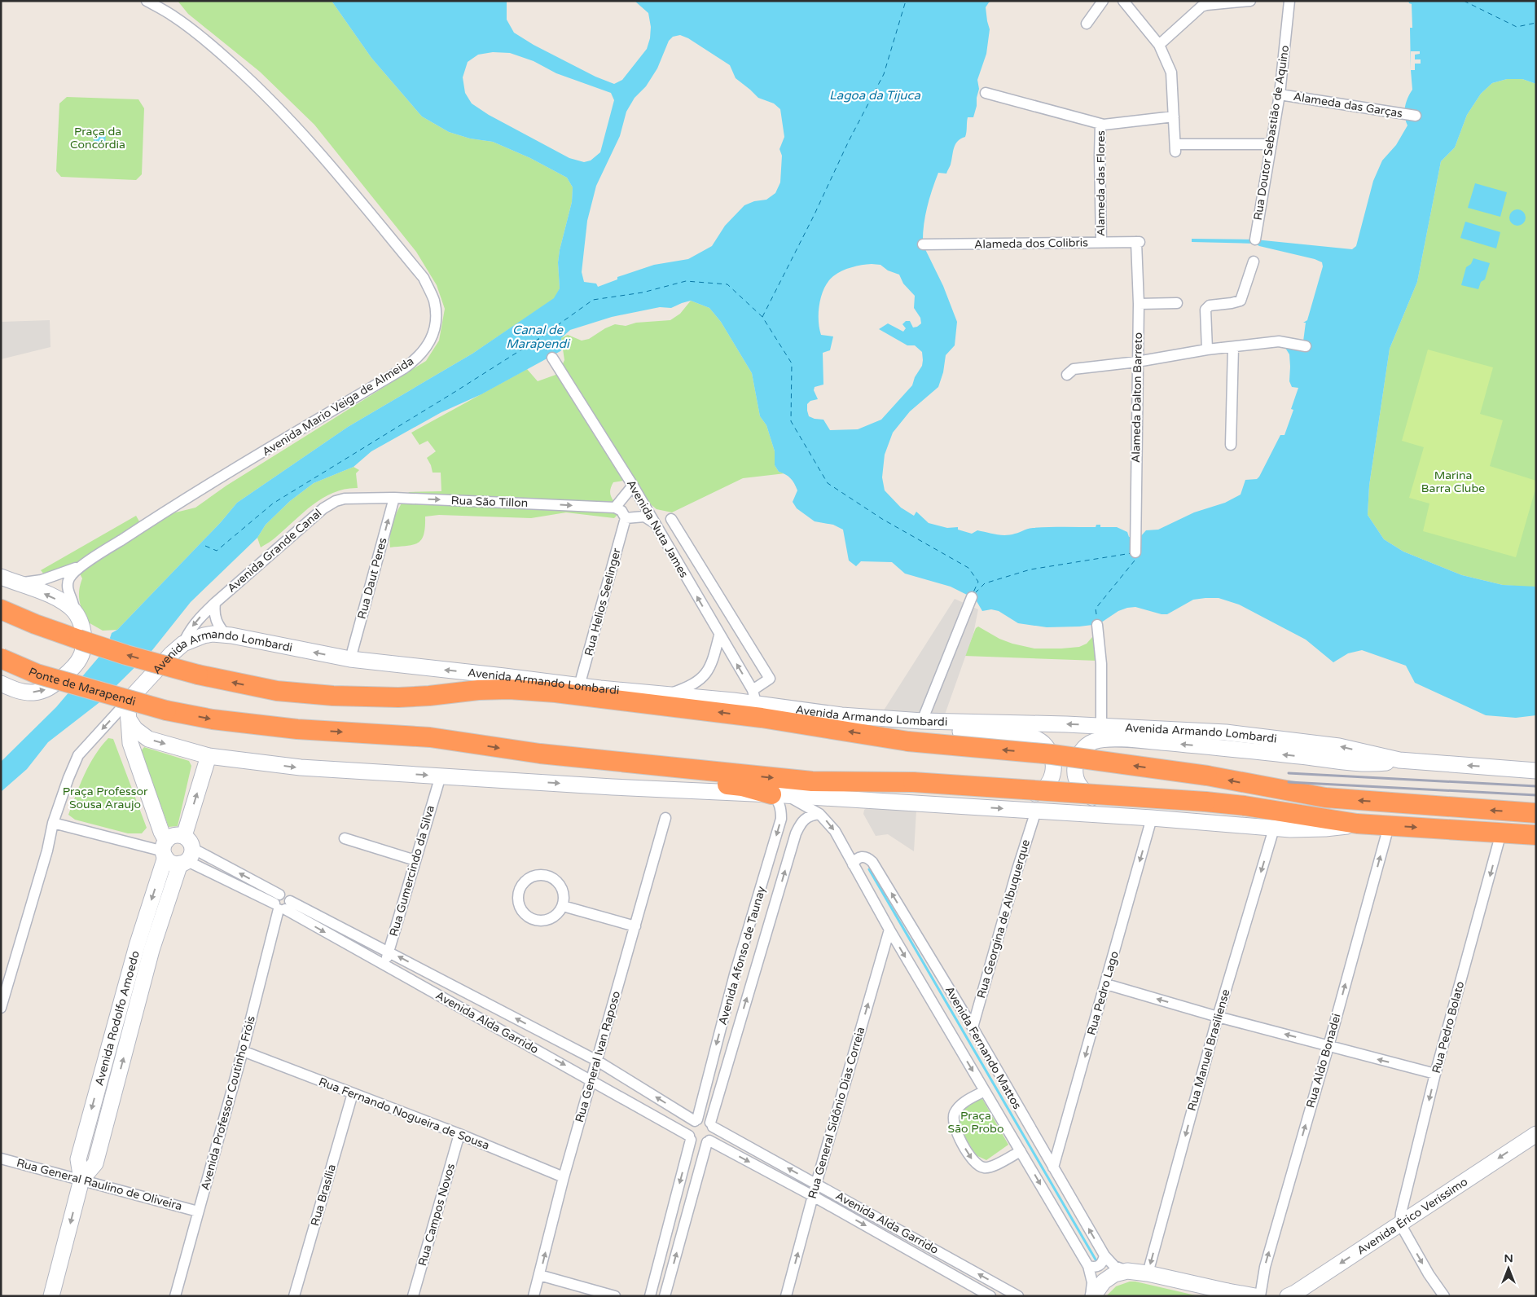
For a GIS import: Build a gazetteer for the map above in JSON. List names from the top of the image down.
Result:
{
  "streets": {
    "highway": ["Avenida Armando Lombardi", "Ponte de Marapendi"],
    "main road": ["Avenida Rodolfo Amoedo", "Avenida Érico Veríssimo"],
    "street": [
      "Alameda das Garças",
      "Rua Doutor Sebastião de Aquino",
      "Alameda das Flores",
      "Alameda dos Colibris",
      "Alameda Dalton Barreto",
      "Avenida Mario Veiga de Almeida",
      "Rua São Tillon",
      "Avenida Nuta James",
      "Avenida Grande Canal",
      "Rua Daut Peres",
      "Rua Helios Seelinger",
      "Rua Gumercindo da Silva",
      "Rua Georgina de Albuquerque",
      "Avenida Afonso de Taunay",
      "Rua Pedro Lago",
      "Avenida Alda Garrido",
      "Rua Pedro Bolato",
      "Avenida Fernando Mattos",
      "Rua Manuel Brasiliense",
      "Rua General Ivan Raposo",
      "Rua Aldo Bonadei",
      "Avenida Professor Coutinho Fróis",
      "Rua General Sidônio Dias Correia",
      "Rua Fernando Nogueira de Sousa",
      "Rua General Raulino de Oliveira",
      "Rua Brasília",
      "Rua Campos Novos"
    ]
  },
  "crossings": [
    ["Alameda das Garças", "Rua Doutor Sebastião de Aquino"],
    ["Alameda das Flores", "Alameda dos Colibris"],
    ["Alameda dos Colibris", "Alameda Dalton Barreto"],
    ["Rua São Tillon", "Avenida Grande Canal"],
    ["Rua São Tillon", "Rua Daut Peres"],
    ["Avenida Nuta James", "Avenida Armando Lombardi"],
    ["Avenida Grande Canal", "Avenida Armando Lombardi"],
    ["Rua Daut Peres", "Avenida Armando Lombardi"],
    ["Rua Helios Seelinger", "Avenida Armando Lombardi"],
    ["Rua Gumercindo da Silva", "Avenida Alda Garrido"],
    ["Rua Georgina de Albuquerque", "Avenida Fernando Mattos"],
    ["Avenida Afonso de Taunay", "Avenida Alda Garrido"],
    ["Avenida Afonso de Taunay", "Avenida Fernando Mattos"],
    ["Rua Pedro Lago", "Avenida Fernando Mattos"],
    ["Avenida Rodolfo Amoedo", "Avenida Alda Garrido"],
    ["Avenida Rodolfo Amoedo", "Rua General Raulino de Oliveira"],
    ["Avenida Alda Garrido", "Rua General Ivan Raposo"],
    ["Avenida Alda Garrido", "Avenida Professor Coutinho Fróis"],
    ["Avenida Alda Garrido", "Rua General Sidônio Dias Correia"],
    ["Rua Pedro Bolato", "Avenida Érico Veríssimo"],
    ["Avenida Fernando Mattos", "Rua General Sidônio Dias Correia"],
    ["Rua General Ivan Raposo", "Rua Fernando Nogueira de Sousa"],
    ["Avenida Professor Coutinho Fróis", "Rua Fernando Nogueira de Sousa"],
    ["Avenida Professor Coutinho Fróis", "Rua General Raulino de Oliveira"],
    ["Rua Fernando Nogueira de Sousa", "Rua Brasília"],
    ["Rua Fernando Nogueira de Sousa", "Rua Campos Novos"]
  ],
  "one_way": [
    "Rua São Tillon",
    "Rua Daut Peres",
    "Ponte de Marapendi",
    "Rua Pedro Lago",
    "Rua Pedro Bolato",
    "Rua Manuel Brasiliense",
    "Rua Aldo Bonadei",
    "Rua General Sidônio Dias Correia",
    "Avenida Érico Veríssimo"
  ],
  "water": ["Lagoa da Tijuca", "Canal de Marapendi"],
  "parks": [
    "Praça da Concórdia",
    "Marina Barra Clube",
    "Praça Professor Sousa Araujo",
    "Praça São Probo"
  ],
  "north": "top"
}
